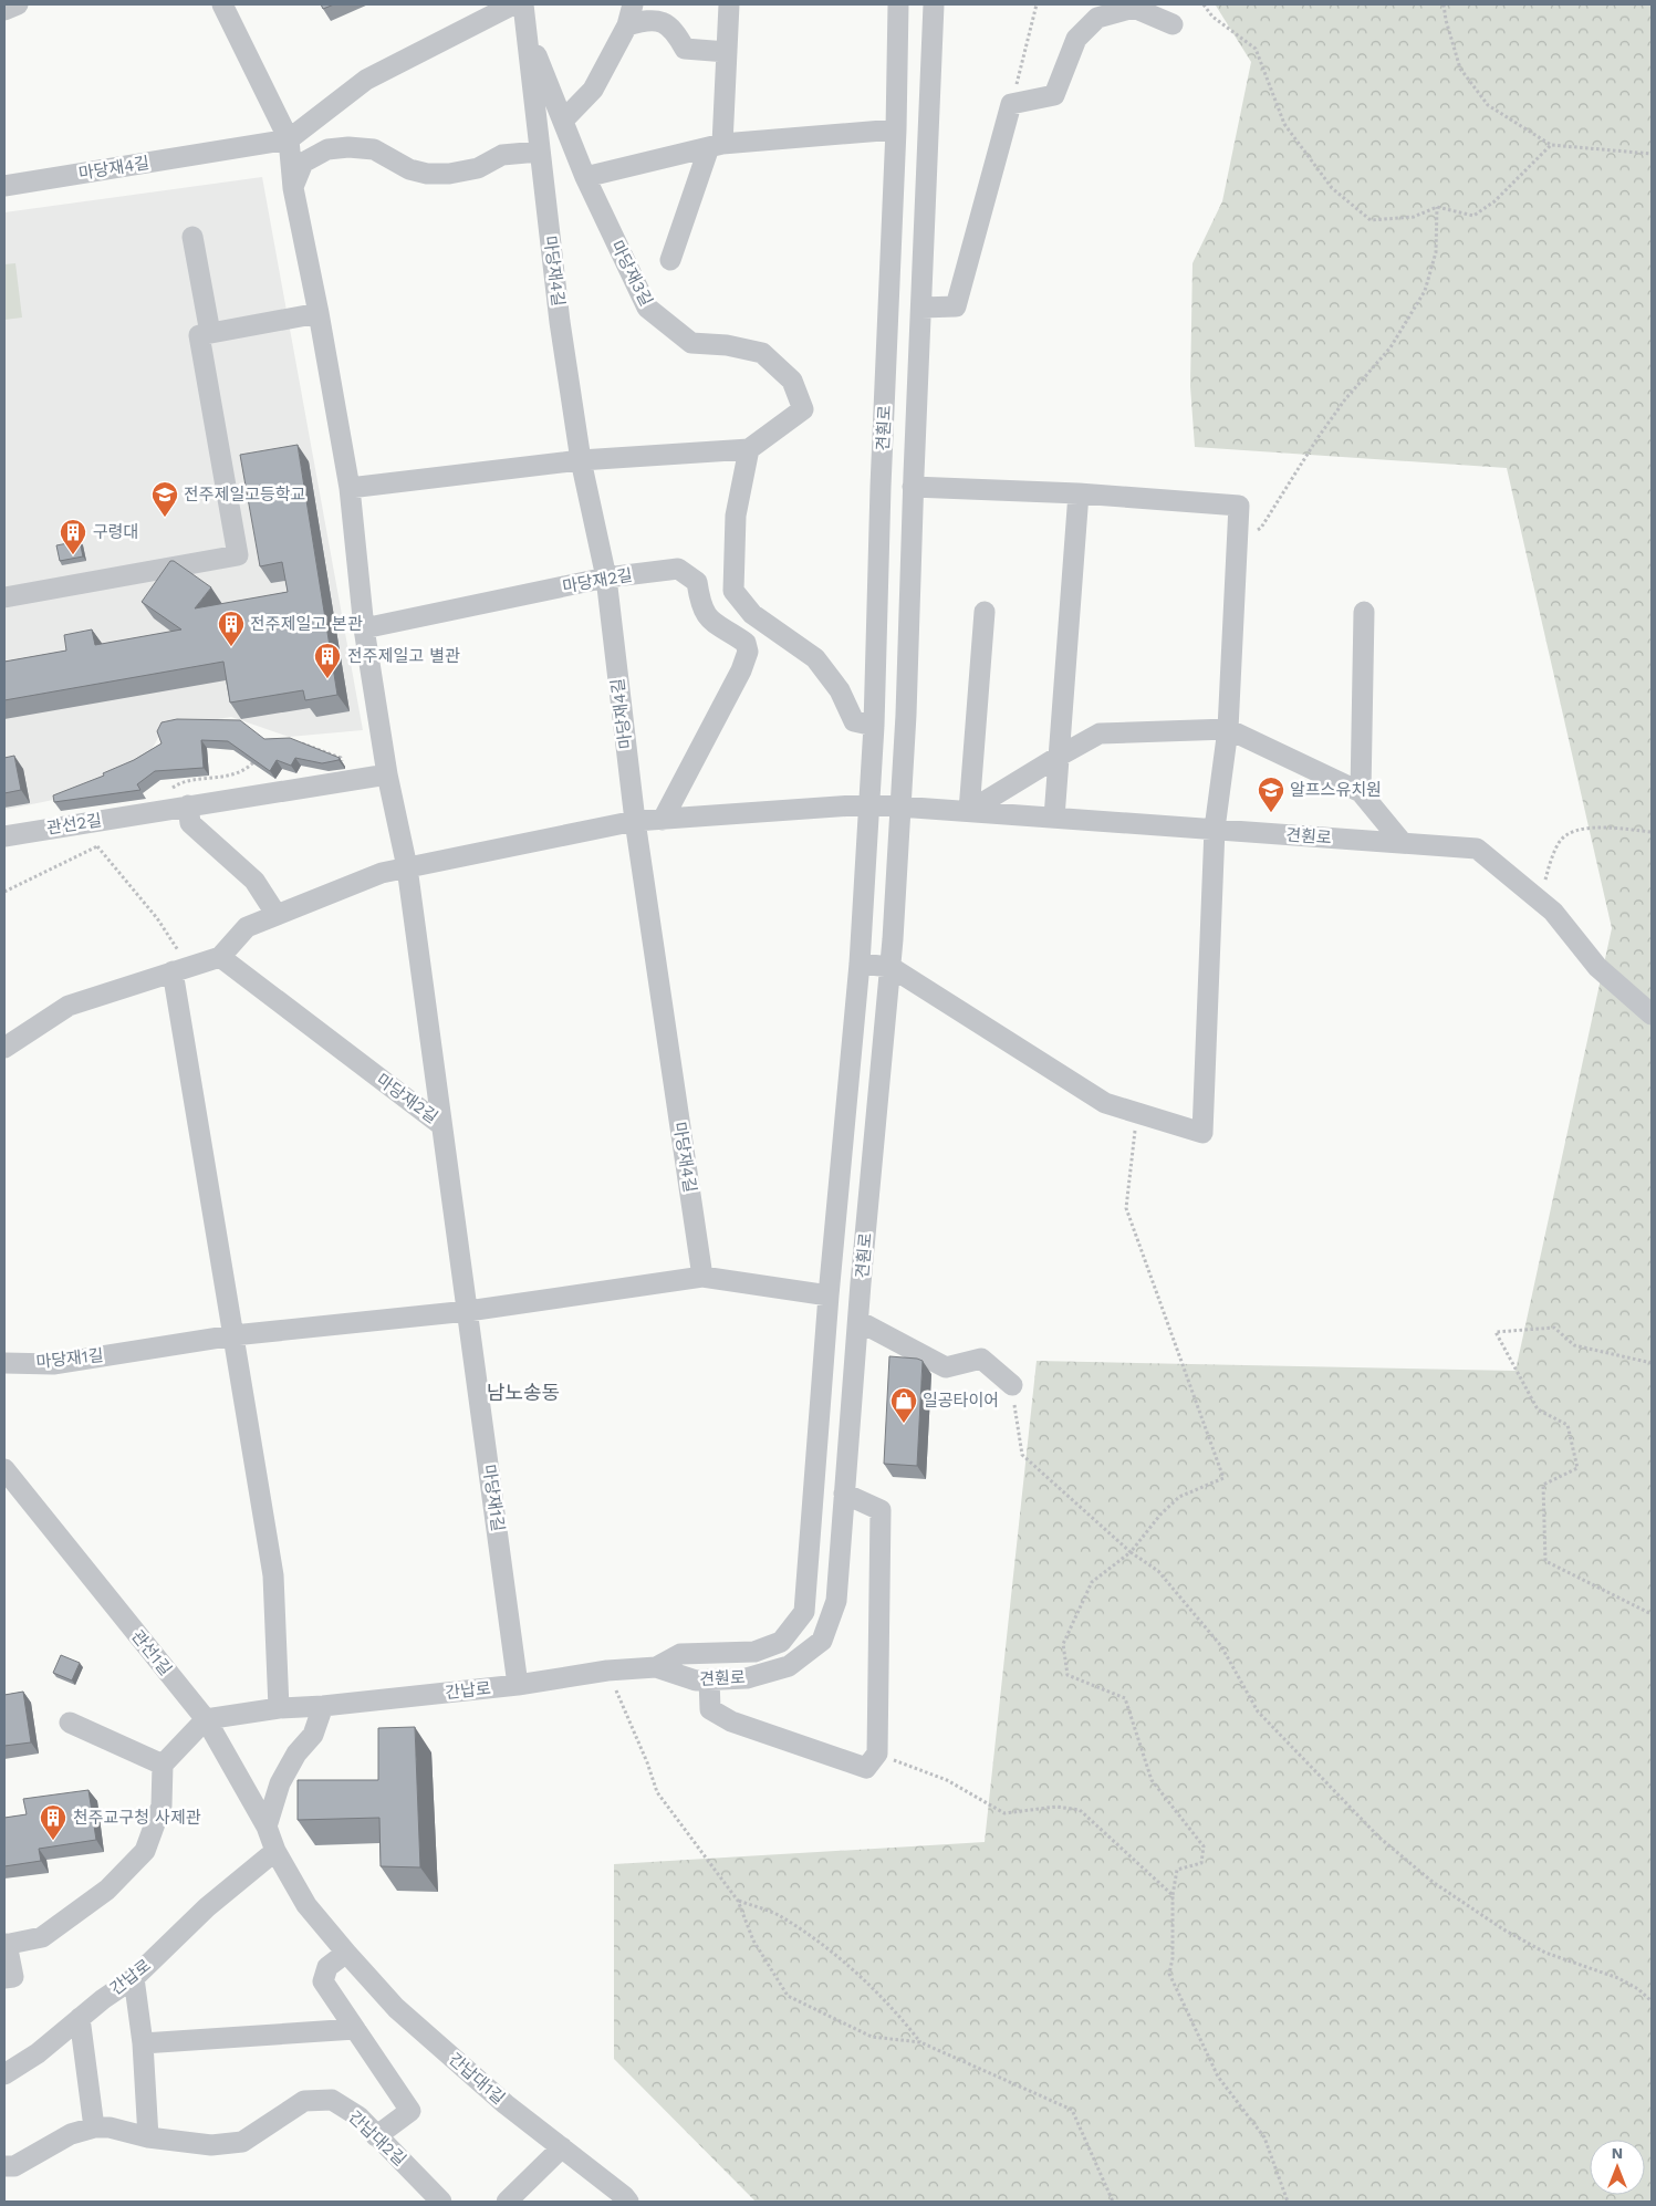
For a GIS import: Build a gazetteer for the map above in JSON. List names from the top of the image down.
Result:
{
  "streets": {
    "street": [
      "마당재4길",
      "마당재3길",
      "견훤로",
      "마당재2길",
      "관선2길",
      "마당재1길",
      "관선1길",
      "간납로",
      "간납대1길",
      "간납대2길"
    ]
  },
  "crossings": [
    ["마당재4길", "마당재2길"],
    ["마당재4길", "마당재1길"],
    ["견훤로", "마당재1길"],
    ["견훤로", "간납로"],
    ["마당재2길", "마당재1길"],
    ["마당재1길", "간납로"],
    ["관선1길", "간납로"],
    ["관선1길", "간납대1길"],
    ["간납로", "간납대1길"]
  ],
  "districts": ["남노송동"],
  "places": {
    "school or university": ["전주제일고등학교", "알프스유치원"],
    "building": [
      "구령대",
      "전주제일고 본관",
      "전주제일고 별관",
      "천주교구청 사제관"
    ],
    "shop": ["일공타이어"]
  },
  "north": "top"
}
